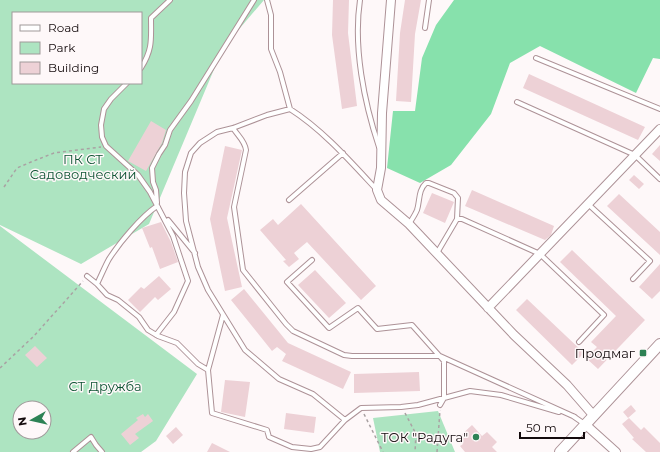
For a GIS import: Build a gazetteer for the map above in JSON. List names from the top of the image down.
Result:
{
  "parks": ["ПК СТ Садоводческий", "СТ Дружба"],
  "places": {
    "transit": ["Продмаг"],
    "other": ["ТОК \"Радуга\""]
  },
  "legend": ["Road", "Park", "Building"],
  "scale_bar": "50 m",
  "north": "left"
}
